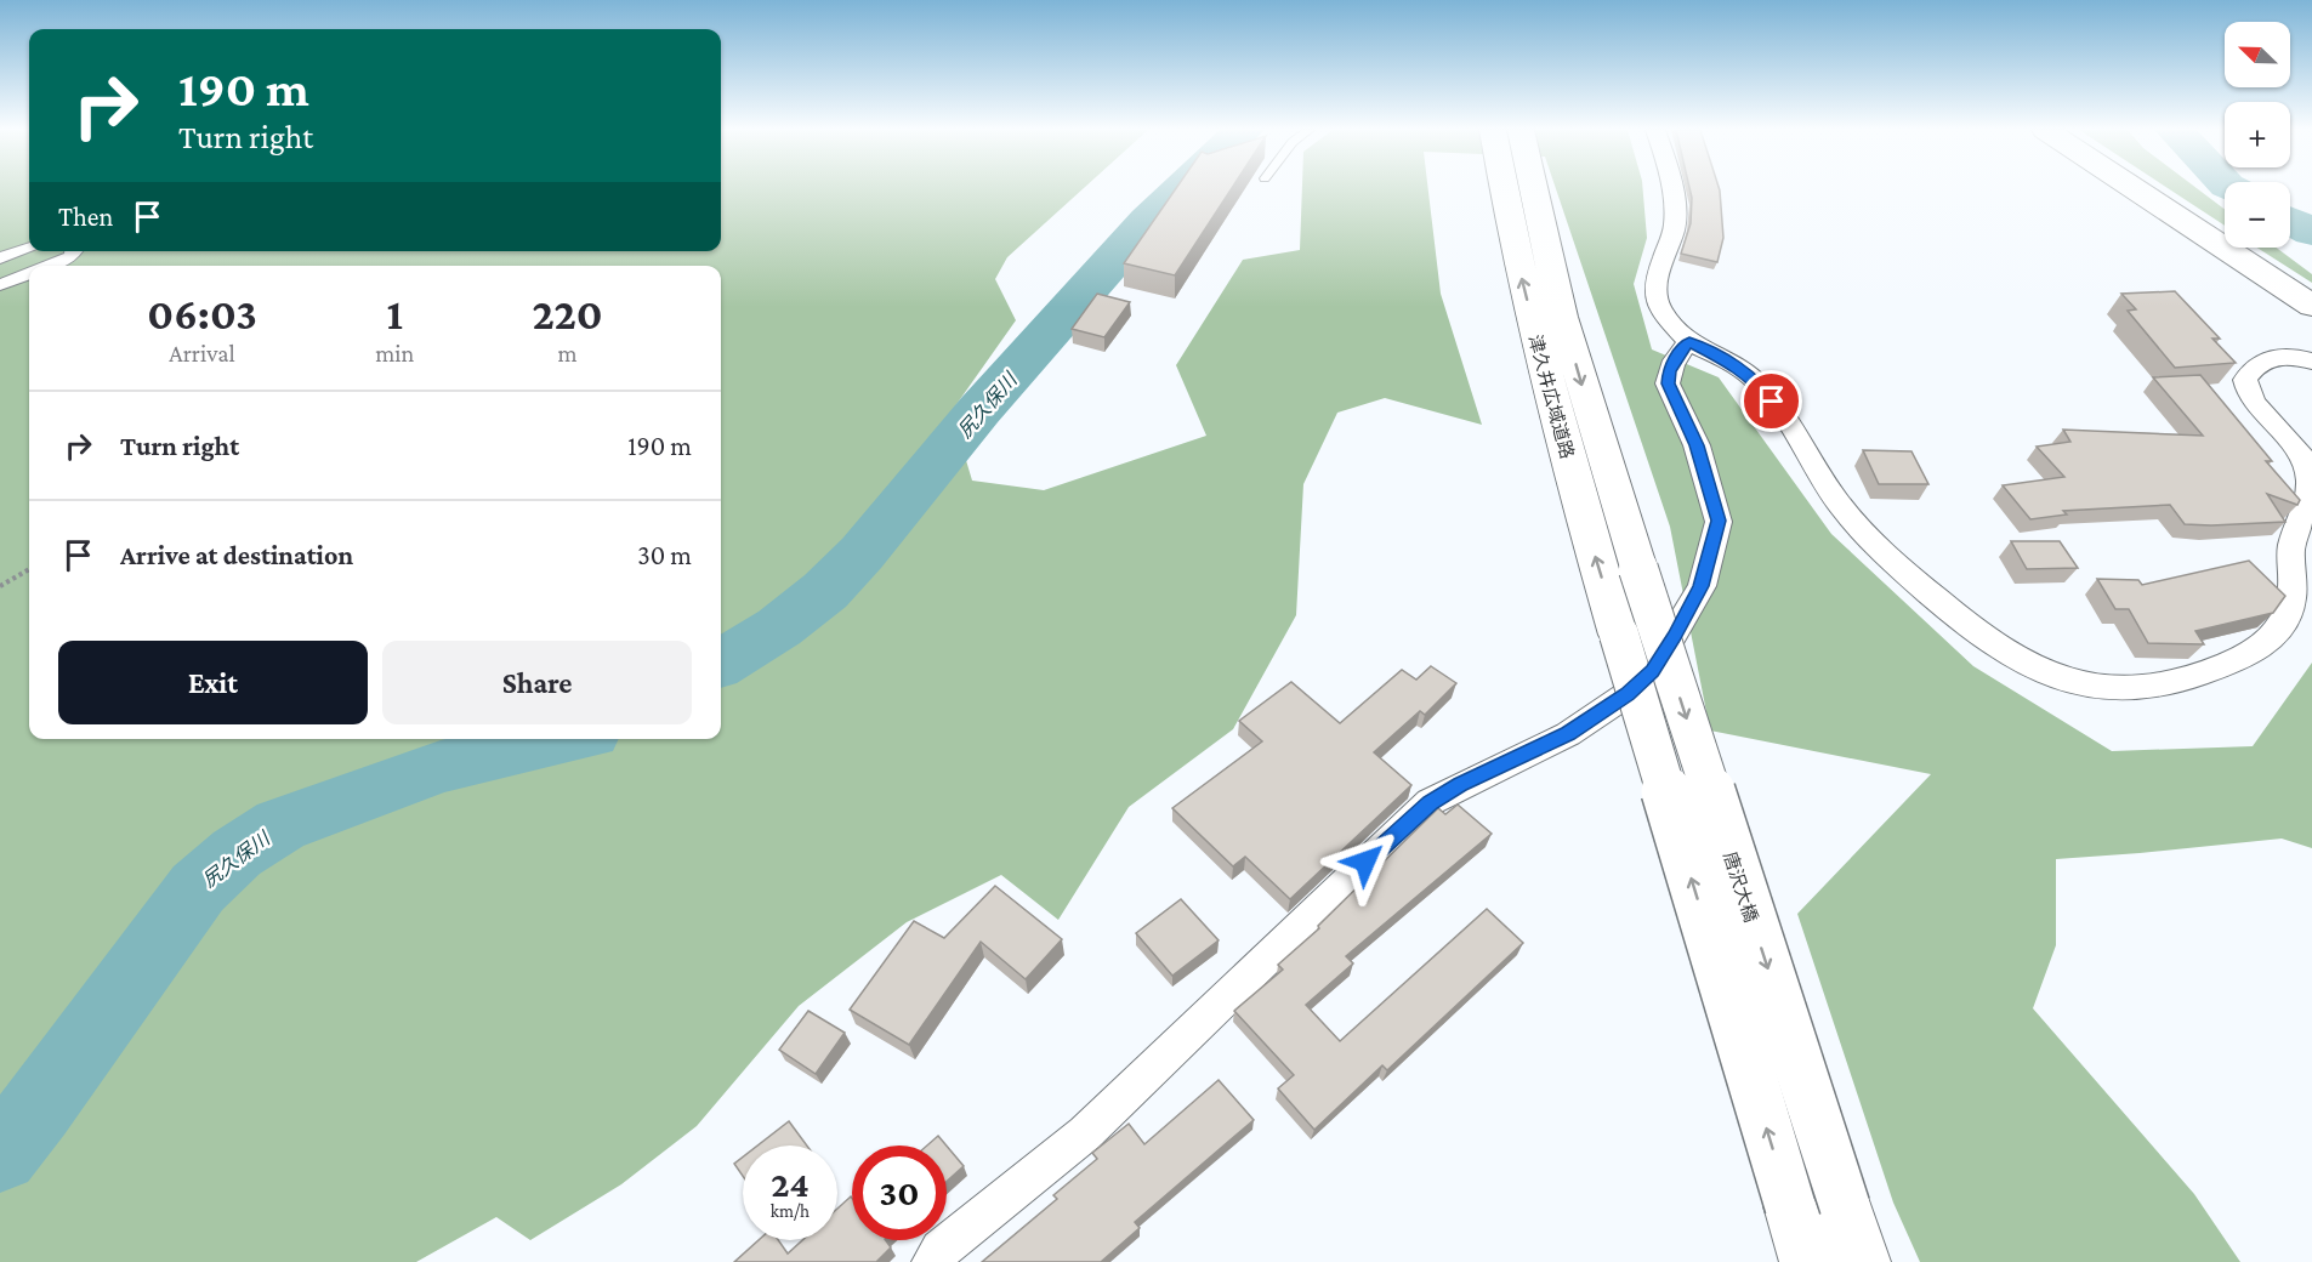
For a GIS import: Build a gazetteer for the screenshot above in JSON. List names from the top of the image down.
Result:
{
  "streets": {
    "main road": ["津久井広域道路", "唐沢大橋"]
  },
  "crossings": [
    ["津久井広域道路", "唐沢大橋"]
  ],
  "one_way": ["唐沢大橋"],
  "water": ["尻久保川"],
  "north": "top left",
  "page": {
    "map_buttons": ["+", "−"],
    "turn": ["190 m", "Turn right"],
    "then": "Then",
    "eta": [
      "06:03",
      "Arrival",
      "1",
      "min",
      "220",
      "m"
    ],
    "list": [
      {
        "name": "Turn right",
        "value": "190 m"
      },
      {
        "name": "Arrive at destination",
        "value": "30 m"
      }
    ],
    "buttons": ["Exit", "Share"],
    "speed": "24 km/h",
    "limit": "30"
  }
}
